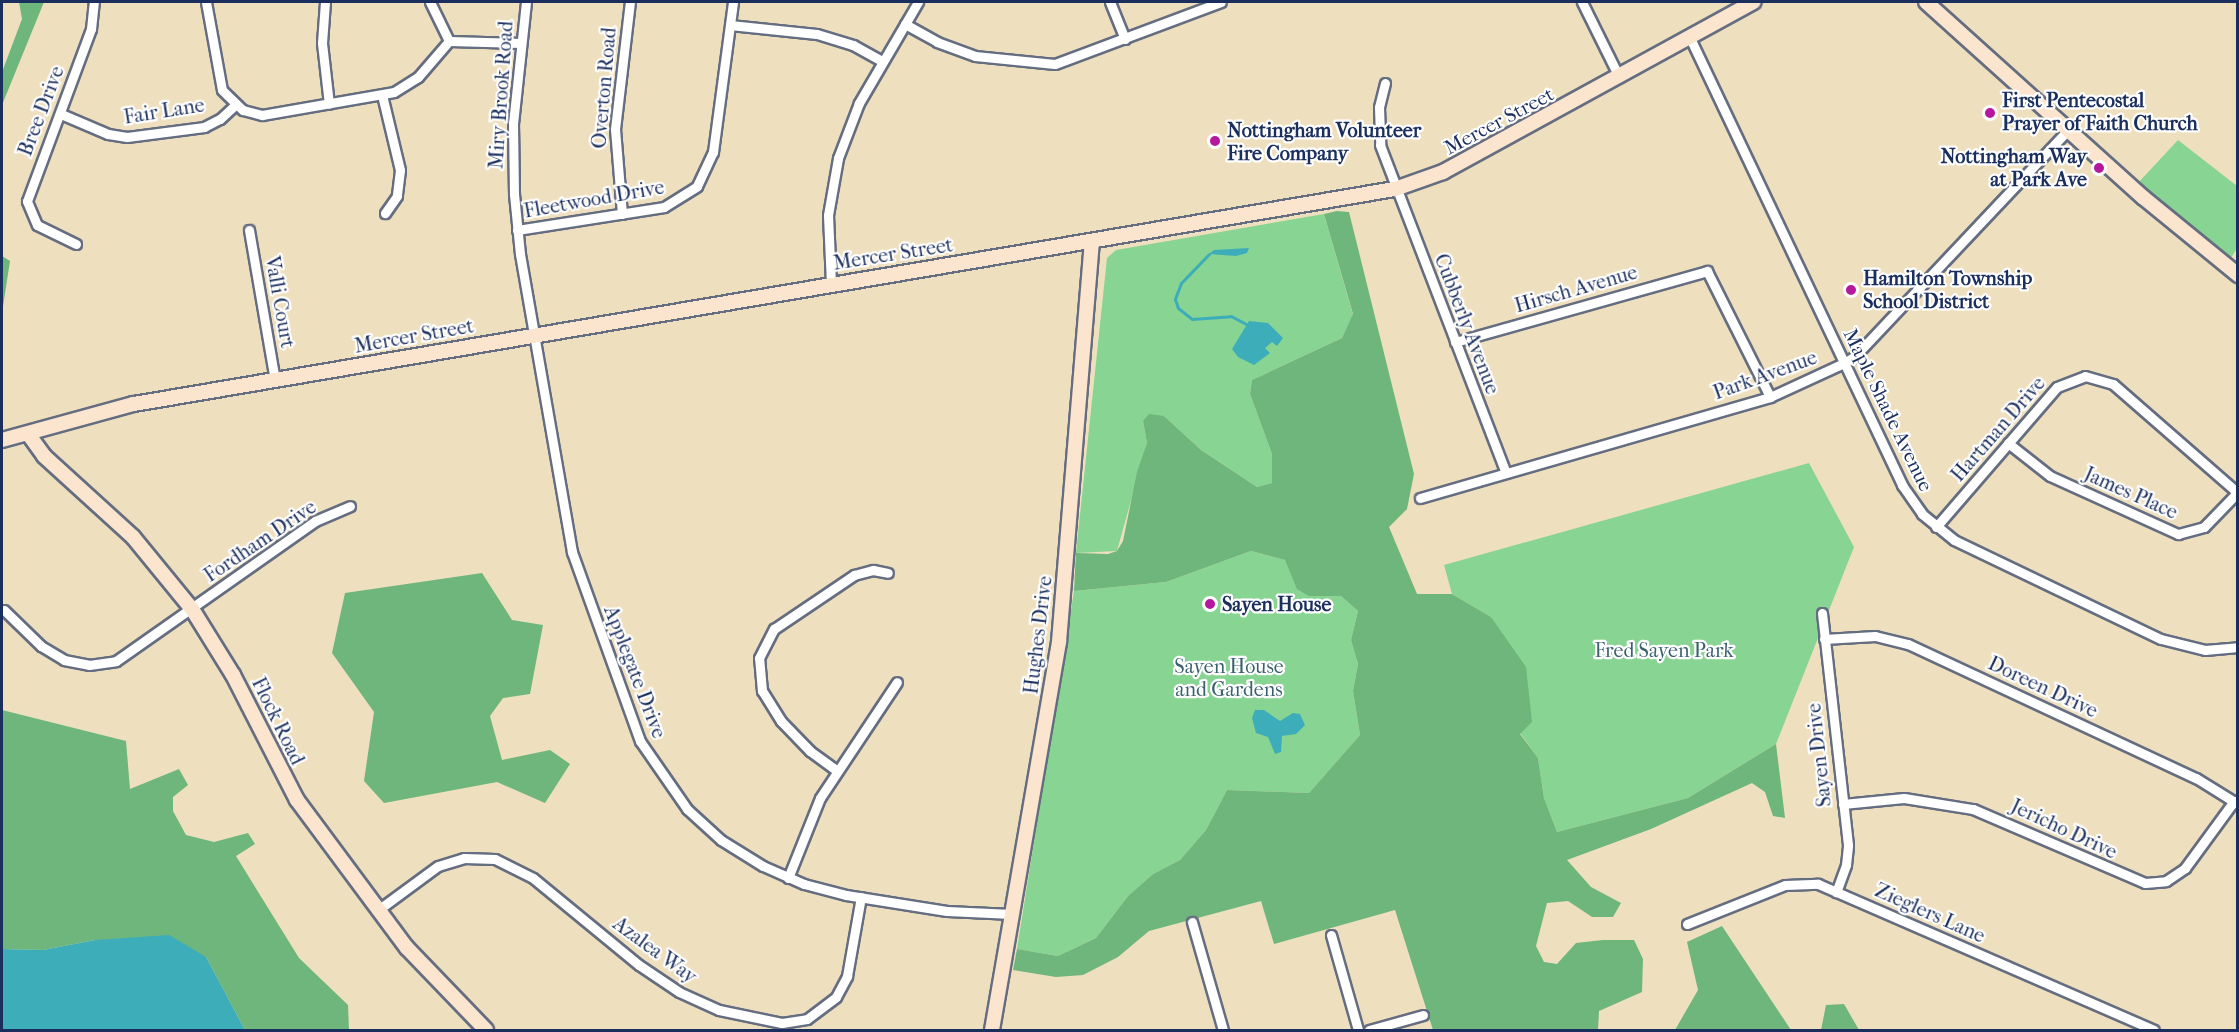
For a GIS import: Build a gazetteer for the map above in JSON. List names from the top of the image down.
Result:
{
  "streets": {
    "street": [
      "Overton Road",
      "Miry Brook Road",
      "Bree Drive",
      "Fair Lane",
      "Mercer Street",
      "Fleetwood Drive",
      "Hirsch Avenue",
      "Valli Court",
      "Cubberly Avenue",
      "Park Avenue",
      "Maple Shade Avenue",
      "Hartman Drive",
      "James Place",
      "Fordham Drive",
      "Hughes Drive",
      "Applegate Drive",
      "Doreen Drive",
      "Flock Road",
      "Sayen Drive",
      "Jericho Drive",
      "Zieglers Lane",
      "Azalea Way"
    ]
  },
  "crossings": [
    ["Overton Road", "Fleetwood Drive"],
    ["Miry Brook Road", "Mercer Street"],
    ["Miry Brook Road", "Fleetwood Drive"],
    ["Miry Brook Road", "Applegate Drive"],
    ["Bree Drive", "Fair Lane"],
    ["Mercer Street", "Valli Court"],
    ["Mercer Street", "Cubberly Avenue"],
    ["Mercer Street", "Maple Shade Avenue"],
    ["Mercer Street", "Hughes Drive"],
    ["Mercer Street", "Applegate Drive"],
    ["Mercer Street", "Flock Road"],
    ["Hirsch Avenue", "Cubberly Avenue"],
    ["Hirsch Avenue", "Park Avenue"],
    ["Cubberly Avenue", "Park Avenue"],
    ["Park Avenue", "Maple Shade Avenue"],
    ["Maple Shade Avenue", "Hartman Drive"],
    ["Hartman Drive", "James Place"],
    ["Fordham Drive", "Flock Road"],
    ["Hughes Drive", "Applegate Drive"],
    ["Applegate Drive", "Azalea Way"],
    ["Doreen Drive", "Sayen Drive"],
    ["Doreen Drive", "Jericho Drive"],
    ["Flock Road", "Azalea Way"],
    ["Sayen Drive", "Jericho Drive"],
    ["Sayen Drive", "Zieglers Lane"]
  ],
  "parks": ["Fred Sayen Park", "Sayen House and Gardens"],
  "places": [
    "First Pentecostal Prayer of Faith Church",
    "Nottingham Volunteer Fire Company",
    "Nottingham Way at Park Ave",
    "Hamilton Township School District",
    "Sayen House"
  ]
}
